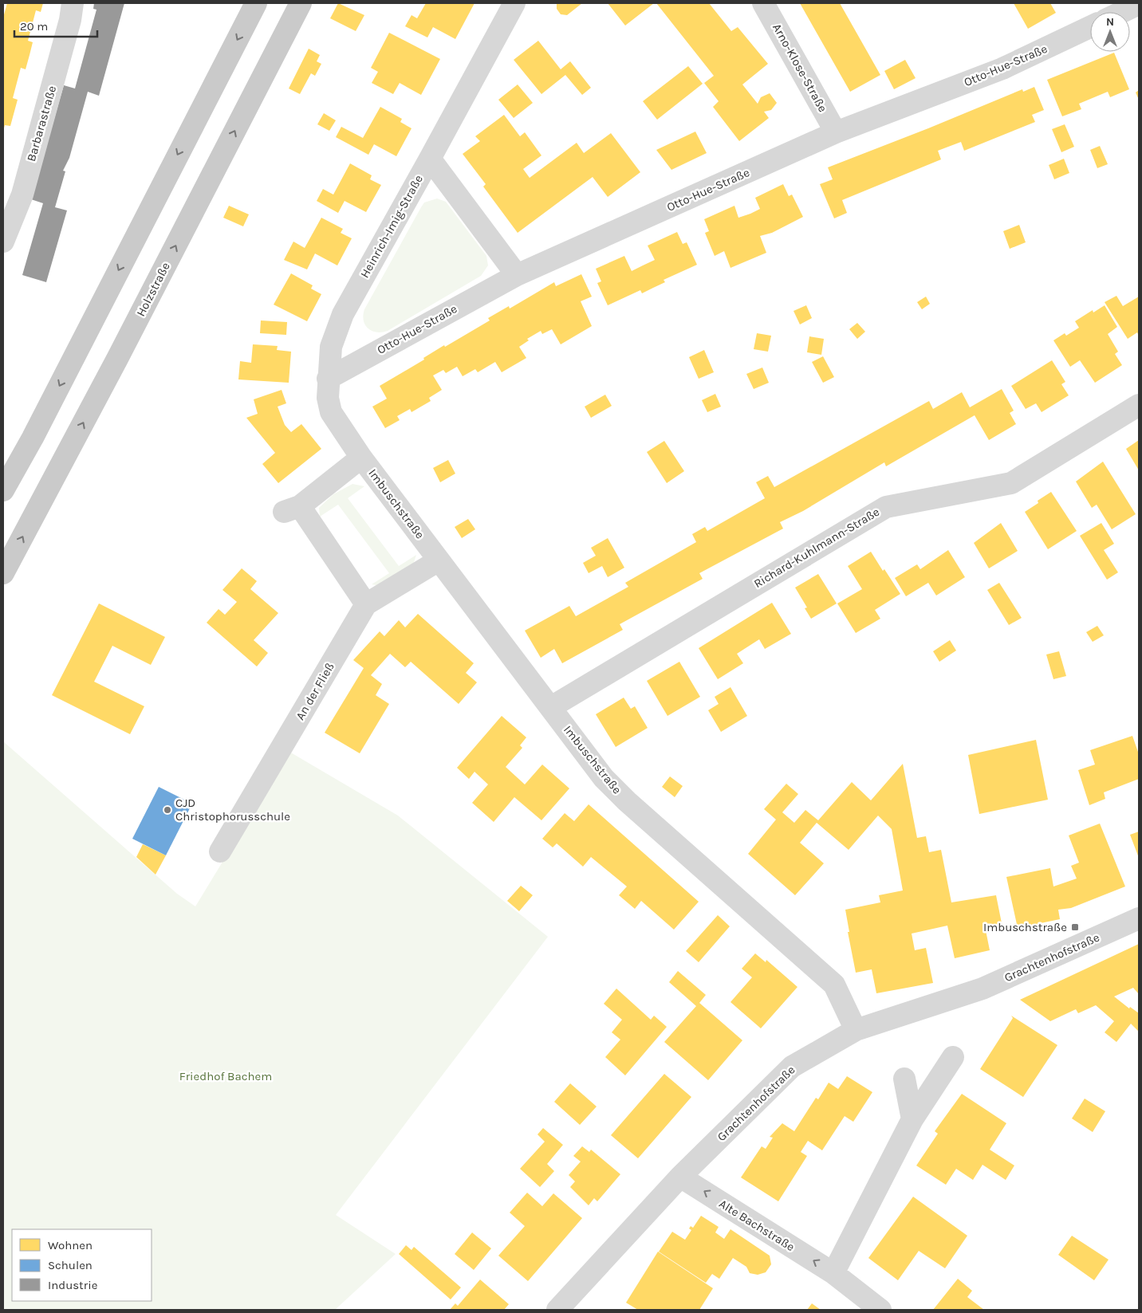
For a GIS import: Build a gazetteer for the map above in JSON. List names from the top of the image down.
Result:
{
  "streets": {
    "main road": ["Holzstraße"],
    "street": [
      "Otto-Hue-Straße",
      "Arno-Klose-Straße",
      "Barbarastraße",
      "Heinrich-Imig-Straße",
      "Imbuschstraße",
      "Richard-Kuhlmann-Straße",
      "An der Fließ",
      "Grachtenhofstraße",
      "Alte Bachstraße"
    ]
  },
  "crossings": [
    ["Otto-Hue-Straße", "Arno-Klose-Straße"],
    ["Otto-Hue-Straße", "Heinrich-Imig-Straße"],
    ["Heinrich-Imig-Straße", "Imbuschstraße"],
    ["Imbuschstraße", "Richard-Kuhlmann-Straße"],
    ["Imbuschstraße", "An der Fließ"],
    ["Imbuschstraße", "Grachtenhofstraße"],
    ["Grachtenhofstraße", "Alte Bachstraße"]
  ],
  "one_way": ["Alte Bachstraße"],
  "parks": ["Friedhof Bachem"],
  "places": {
    "other": ["CJD Christophorusschule"],
    "transit": ["Imbuschstraße"]
  },
  "legend": ["Wohnen", "Schulen", "Industrie"],
  "scale_bar": "20 m",
  "north": "top"
}
